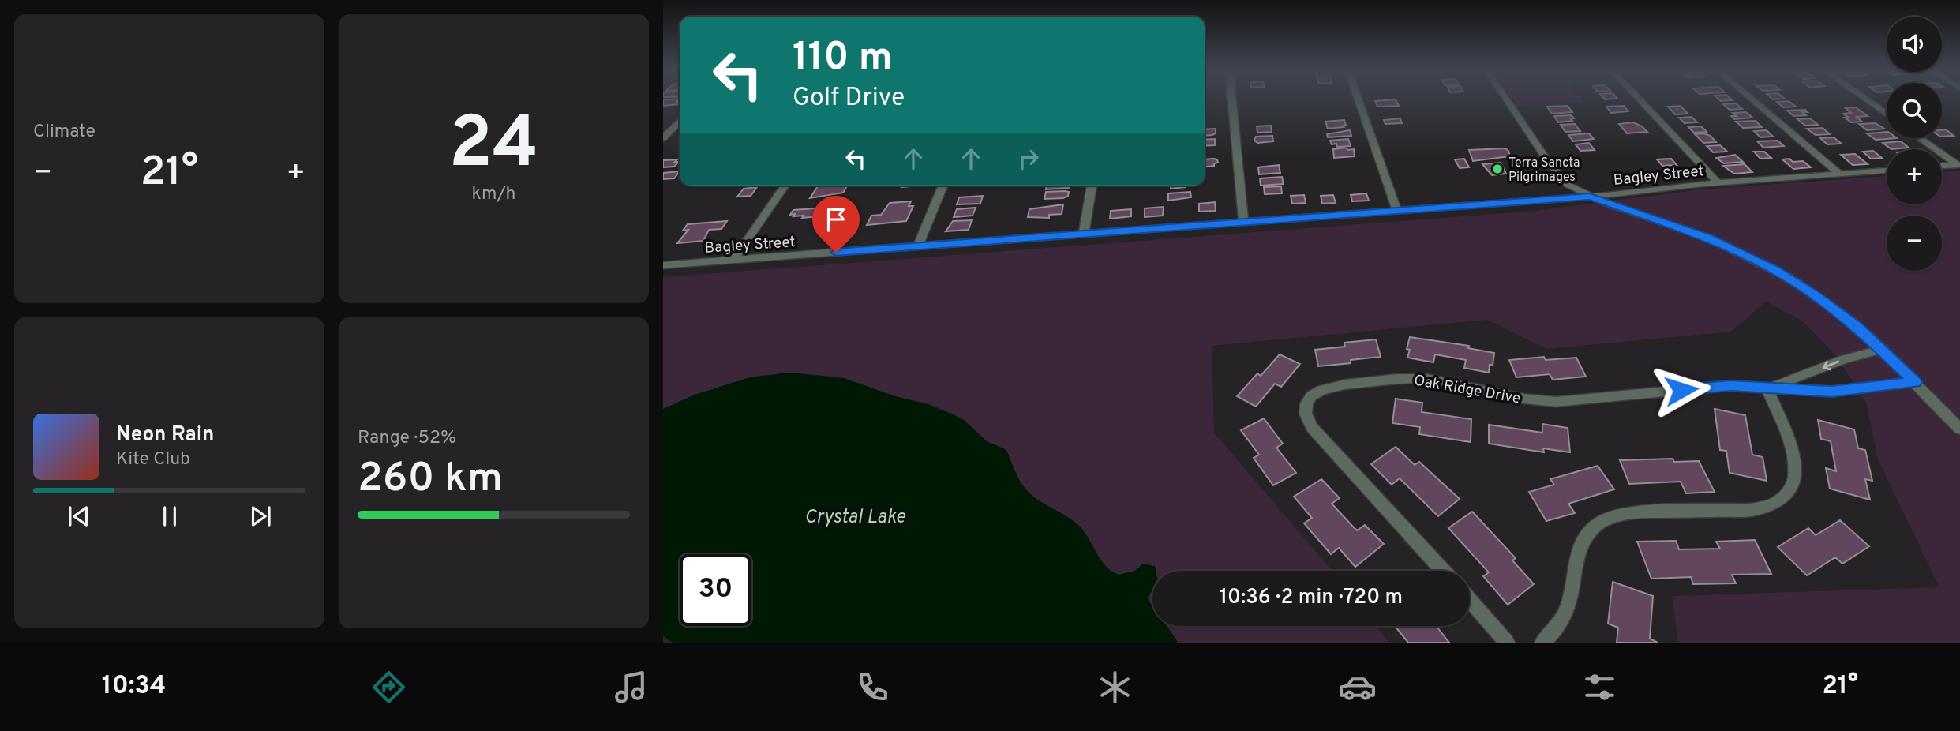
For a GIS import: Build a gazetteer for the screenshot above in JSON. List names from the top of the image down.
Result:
{
  "streets": {
    "street": ["Bagley Street", "Oak Ridge Drive"]
  },
  "water": ["Crystal Lake"],
  "places": ["Terra Sancta Pilgrimages"],
  "page": {
    "tile": [
      "Climate",
      ["24", "km/h"],
      ["Range · 52%", "260 km"]
    ],
    "map_buttons": ["+", "−"],
    "turn": ["110 m", "Golf Drive"],
    "heat": ["−", "21°", "+"],
    "song": ["Neon Rain", "Kite Club"],
    "limit": "30",
    "trip": "10:36 · 2 min · 720 m",
    "tabs": ["10:34", "21°"]
  }
}
